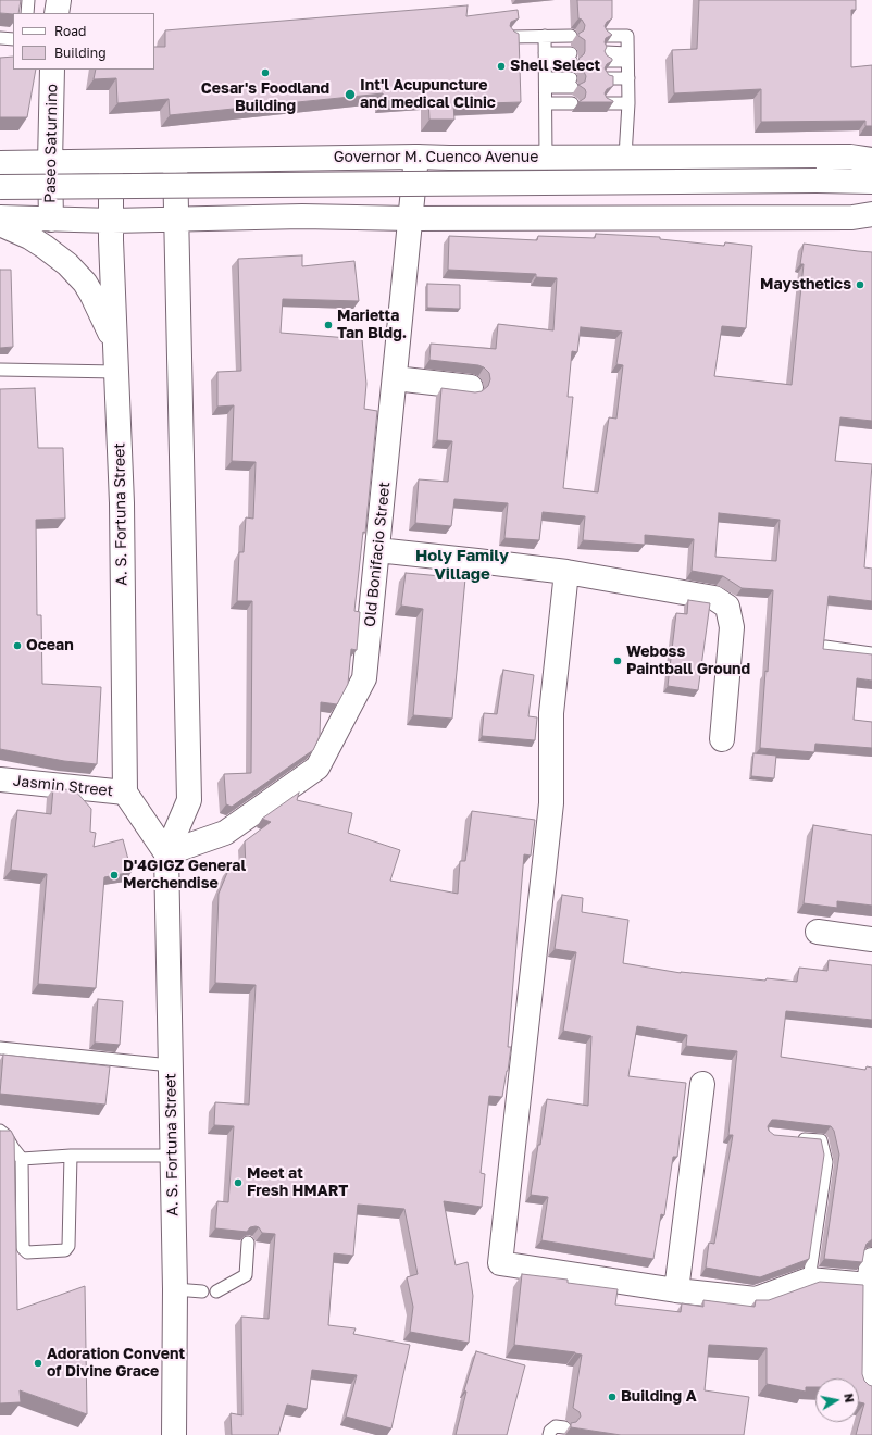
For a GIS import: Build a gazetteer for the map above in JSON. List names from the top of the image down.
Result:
{
  "streets": {
    "main road": [
      "Paseo Saturnino",
      "Governor M. Cuenco Avenue",
      "A. S. Fortuna Street",
      "Old Bonifacio Street",
      "Jasmin Street"
    ]
  },
  "crossings": [
    ["Paseo Saturnino", "Governor M. Cuenco Avenue"],
    ["Governor M. Cuenco Avenue", "A. S. Fortuna Street"],
    ["Governor M. Cuenco Avenue", "Old Bonifacio Street"],
    ["A. S. Fortuna Street", "Old Bonifacio Street"],
    ["A. S. Fortuna Street", "Jasmin Street"]
  ],
  "districts": ["Holy Family Village"],
  "places": [
    "Shell Select",
    "Cesar's Foodland Building",
    "Int'l Acupuncture and medical Clinic",
    "Maysthetics",
    "Marietta Tan Bldg.",
    "Ocean",
    "Weboss Paintball Ground",
    "D'4GIGZ General Merchendise",
    "Meet at Fresh HMART",
    "Adoration Convent of Divine Grace",
    "Building A"
  ],
  "legend": ["Road", "Building"],
  "north": "right"
}
